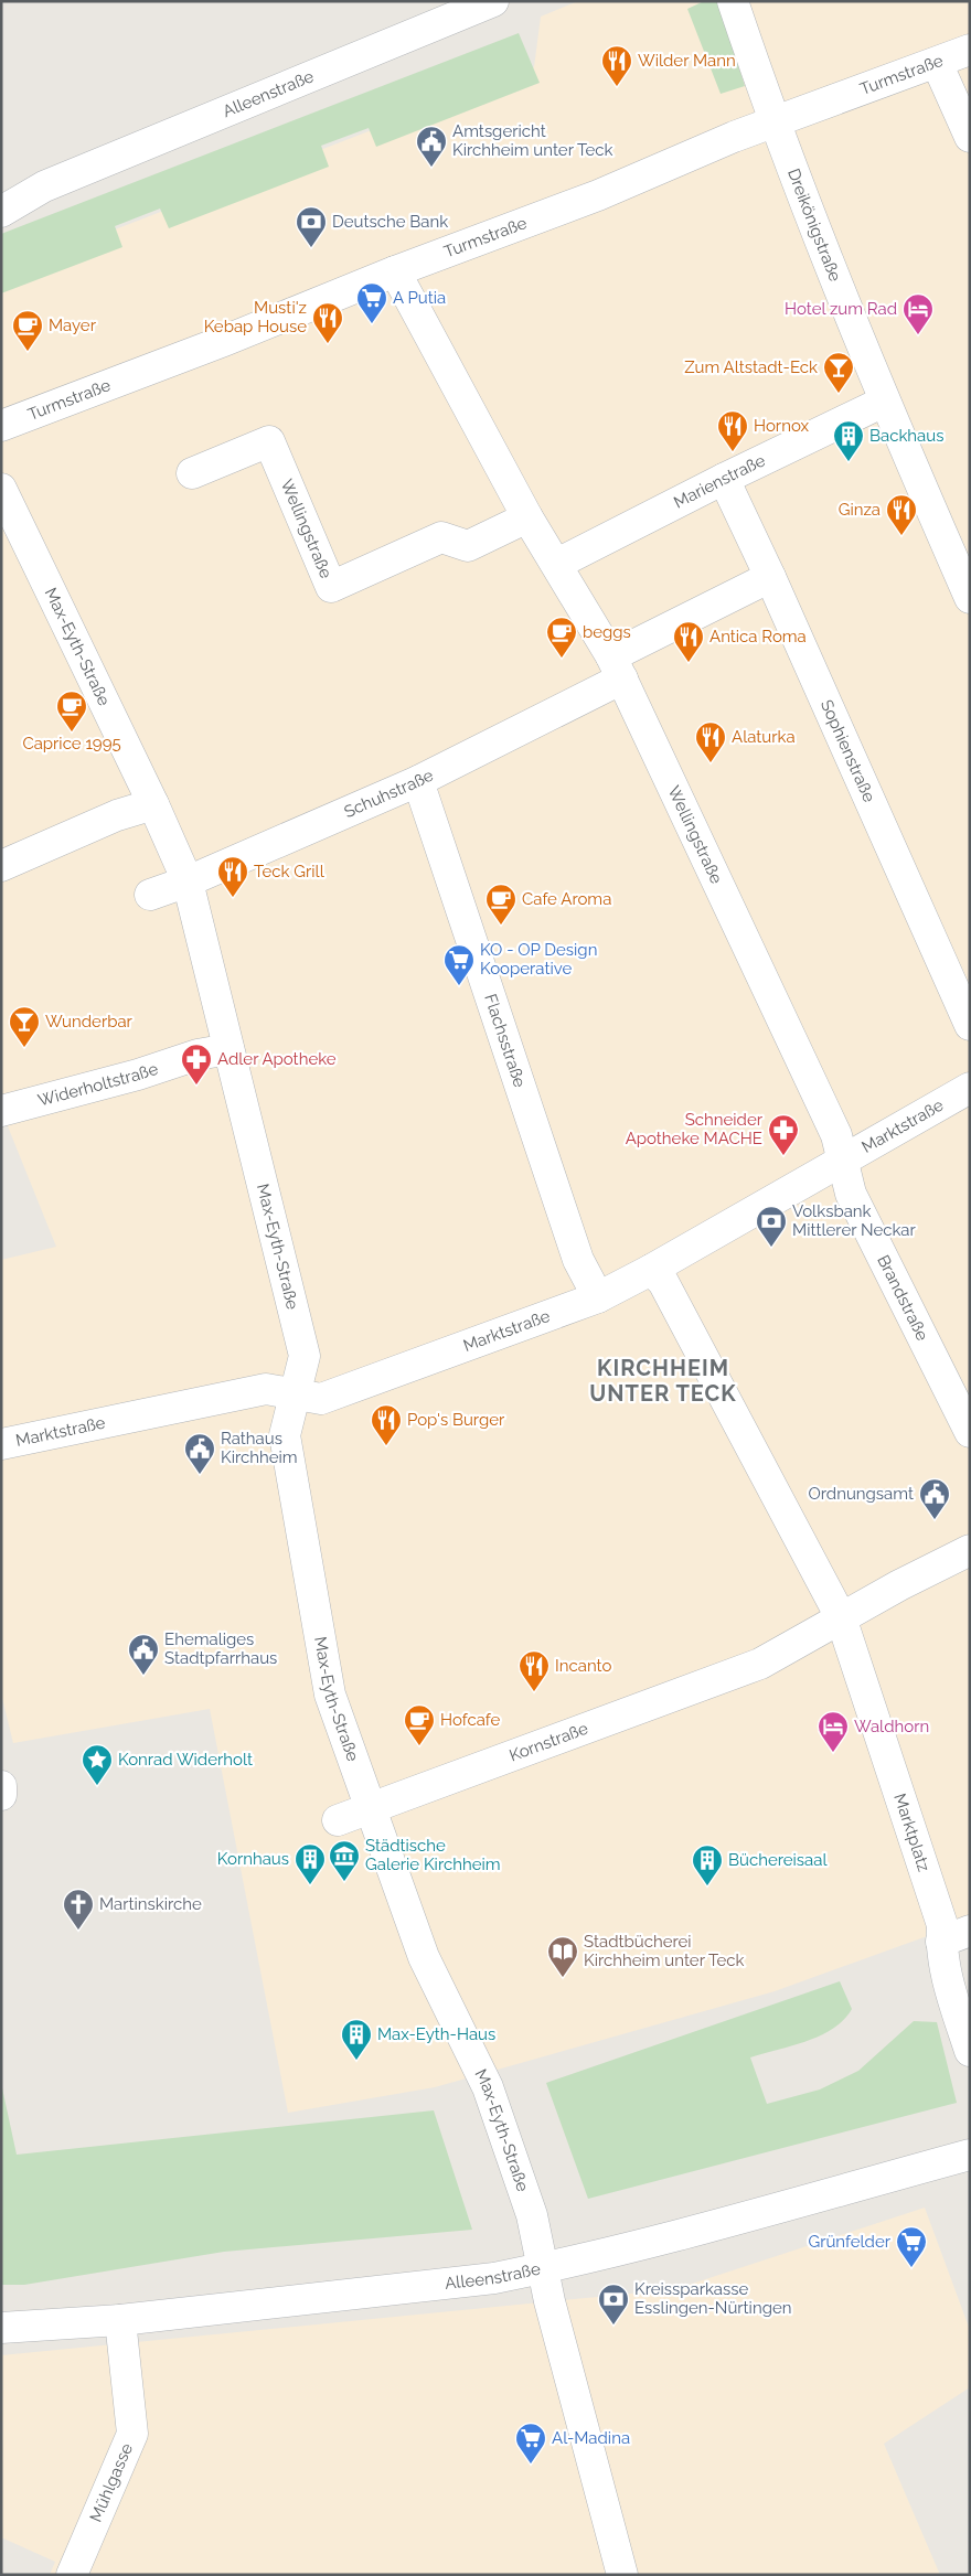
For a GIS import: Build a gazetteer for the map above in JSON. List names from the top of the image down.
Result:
{
  "streets": {
    "street": [
      "Turmstraße",
      "Alleenstraße",
      "Dreikönigstraße",
      "Marienstraße",
      "Wellingstraße",
      "Max-Eyth-Straße",
      "Sophienstraße",
      "Schuhstraße",
      "Flachsstraße",
      "Widerholtstraße",
      "Marktstraße",
      "Brandstraße",
      "Kornstraße",
      "Marktplatz",
      "Mühlgasse"
    ]
  },
  "crossings": [
    ["Turmstraße", "Dreikönigstraße"],
    ["Turmstraße", "Wellingstraße"],
    ["Alleenstraße", "Max-Eyth-Straße"],
    ["Alleenstraße", "Mühlgasse"],
    ["Dreikönigstraße", "Marienstraße"],
    ["Marienstraße", "Wellingstraße"],
    ["Marienstraße", "Sophienstraße"],
    ["Wellingstraße", "Schuhstraße"],
    ["Wellingstraße", "Marktstraße"],
    ["Wellingstraße", "Brandstraße"],
    ["Max-Eyth-Straße", "Schuhstraße"],
    ["Max-Eyth-Straße", "Widerholtstraße"],
    ["Max-Eyth-Straße", "Marktstraße"],
    ["Max-Eyth-Straße", "Kornstraße"],
    ["Sophienstraße", "Schuhstraße"],
    ["Schuhstraße", "Flachsstraße"],
    ["Flachsstraße", "Marktstraße"],
    ["Marktstraße", "Brandstraße"],
    ["Marktstraße", "Marktplatz"],
    ["Kornstraße", "Marktplatz"]
  ],
  "districts": ["KIRCHHEIM UNTER TECK"],
  "places": {
    "restaurant": [
      "Wilder Mann",
      "Musti'z Kebap House",
      "Hornox",
      "Ginza",
      "Antica Roma",
      "Alaturka",
      "Teck Grill",
      "Pop's Burger",
      "Incanto"
    ],
    "public building": [
      "Amtsgericht Kirchheim unter Teck",
      "Rathaus Kirchheim",
      "Ordnungsamt",
      "Ehemaliges Stadtpfarrhaus"
    ],
    "bank": ["Deutsche Bank", "Volksbank Mittlerer Neckar", "Kreissparkasse Esslingen-Nürtingen"],
    "supermarket": [
      "A Putia",
      "KO - OP Design Kooperative",
      "Grünfelder",
      "Al-Madina"
    ],
    "hotel": ["Hotel zum Rad", "Waldhorn"],
    "cafe": [
      "Mayer",
      "beggs",
      "Caprice 1995",
      "Cafe Aroma",
      "Hofcafe"
    ],
    "bar": ["Zum Altstadt-Eck", "Wunderbar"],
    "building": [
      "Backhaus",
      "Kornhaus",
      "Büchereisaal",
      "Max-Eyth-Haus"
    ],
    "pharmacy": ["Adler Apotheke", "Schneider Apotheke MACHE"],
    "place": ["Konrad Widerholt"],
    "museum": ["Städtische Galerie Kirchheim"],
    "church": ["Martinskirche"],
    "library": ["Stadtbücherei Kirchheim unter Teck"]
  }
}
